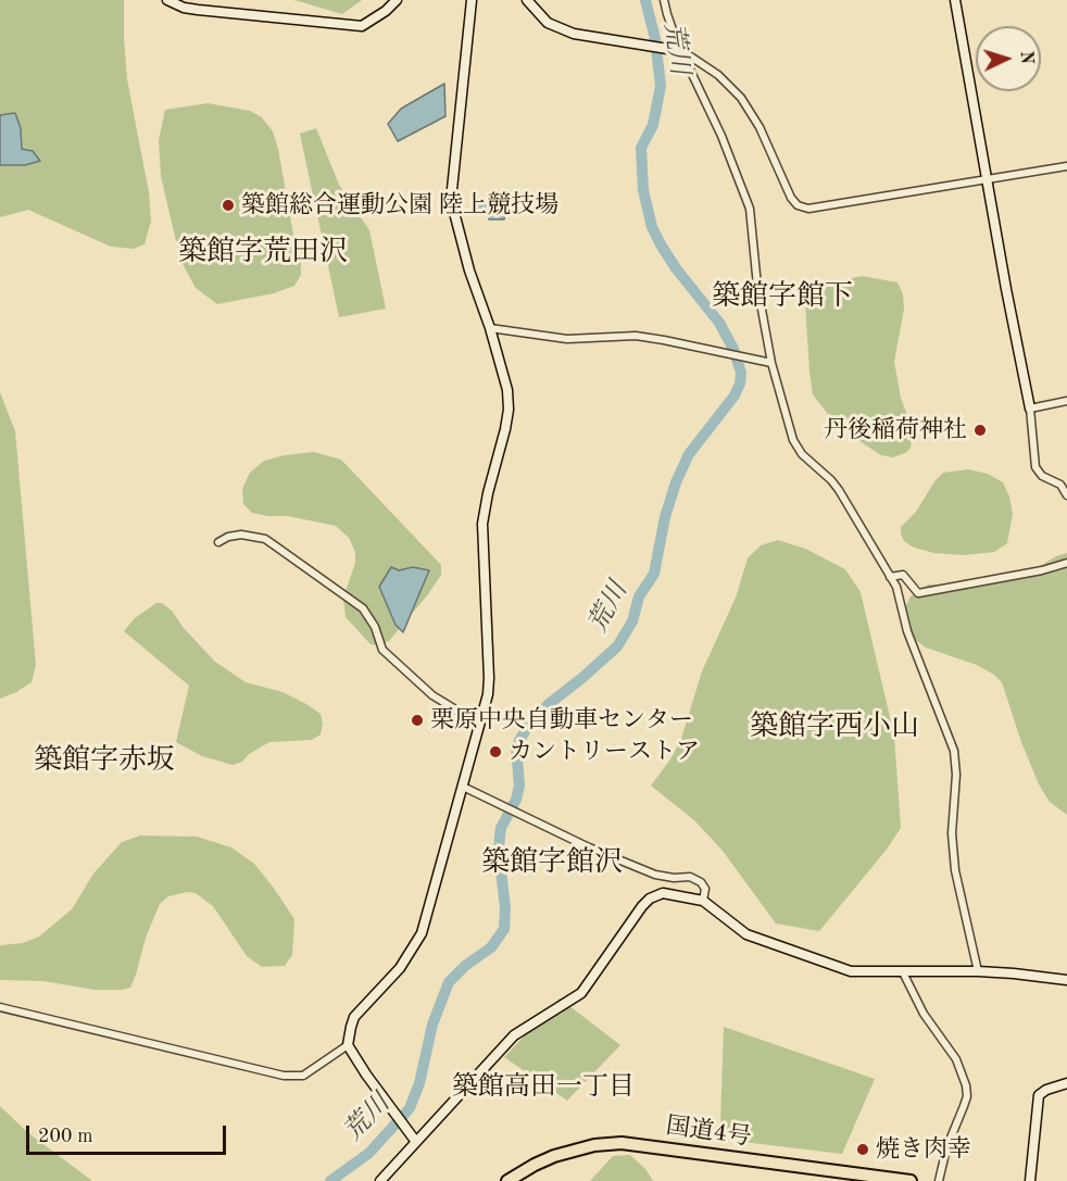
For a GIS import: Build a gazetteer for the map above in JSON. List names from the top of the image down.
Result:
{
  "streets": {
    "highway": ["国道4号"]
  },
  "districts": [
    "築館字荒田沢",
    "築館字館下",
    "築館字西小山",
    "築館字赤坂",
    "築館字館沢",
    "築館高田一丁目"
  ],
  "water": ["荒川"],
  "places": [
    "築館総合運動公園 陸上競技場",
    "丹後稲荷神社",
    "栗原中央自動車センター",
    "カントリーストア",
    "焼き肉幸"
  ],
  "scale_bar": "200 m",
  "north": "right"
}
